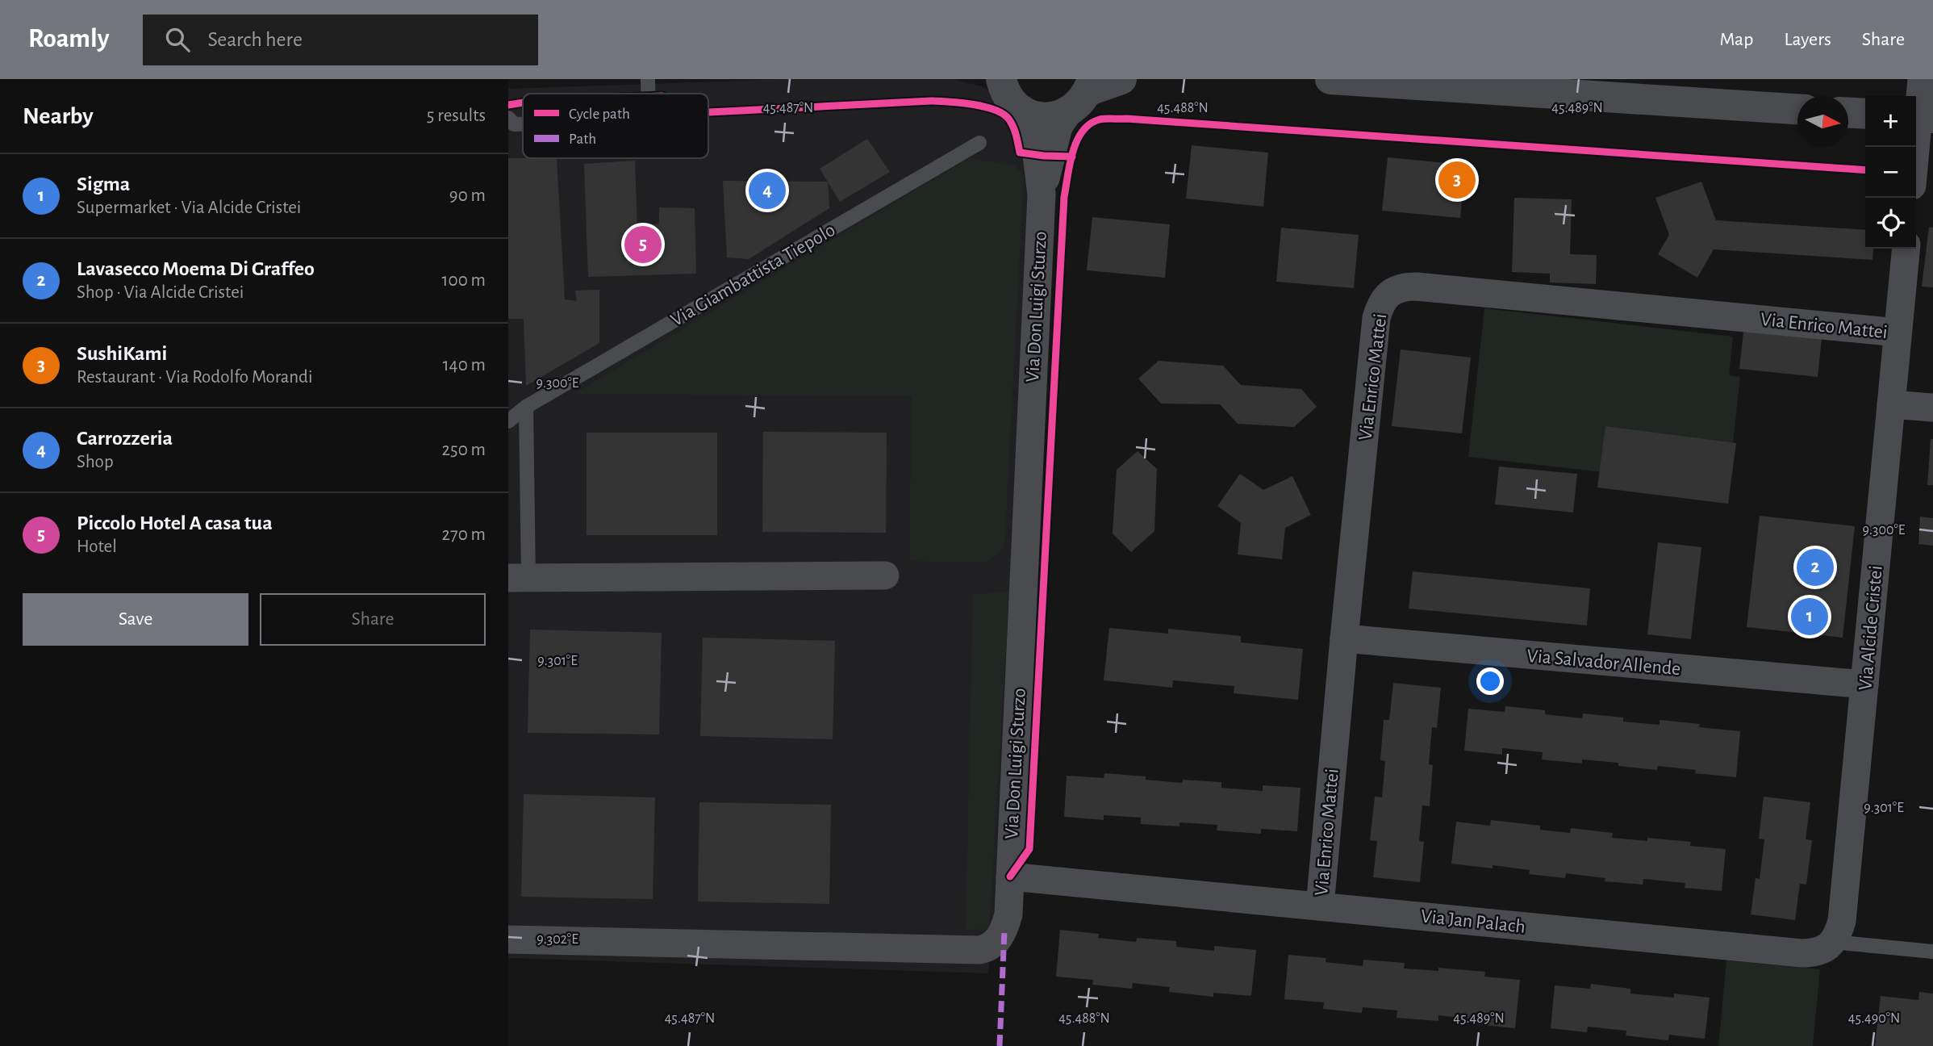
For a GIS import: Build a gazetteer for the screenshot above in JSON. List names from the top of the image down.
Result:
{
  "streets": {
    "street": [
      "Via Don Luigi Sturzo",
      "Via Enrico Mattei",
      "Via Alcide Cristei",
      "Via Salvador Allende",
      "Via Jan Palach"
    ],
    "lane": ["Via Giambattista Tiepolo"]
  },
  "crossings": [
    ["Via Don Luigi Sturzo", "Via Jan Palach"],
    ["Via Enrico Mattei", "Via Alcide Cristei"],
    ["Via Enrico Mattei", "Via Salvador Allende"],
    ["Via Enrico Mattei", "Via Jan Palach"],
    ["Via Alcide Cristei", "Via Salvador Allende"],
    ["Via Alcide Cristei", "Via Jan Palach"]
  ],
  "legend": ["Cycle path", "Path"],
  "north": "right",
  "page": {
    "header": "Roamly",
    "search": "Search here",
    "nav": ["Map", "Layers", "Share"],
    "heading": ["Nearby", "5 results"],
    "map_buttons": ["+", "−"],
    "list": [
      {
        "mark": "1",
        "name": "Sigma",
        "note": "Supermarket · Via Alcide Cristei",
        "value": "90 m"
      },
      {
        "mark": "2",
        "name": "Lavasecco Moema Di Graffeo",
        "note": "Shop · Via Alcide Cristei",
        "value": "100 m"
      },
      {
        "mark": "3",
        "name": "SushiKami",
        "note": "Restaurant · Via Rodolfo Morandi",
        "value": "140 m"
      },
      {
        "mark": "4",
        "name": "Carrozzeria",
        "note": "Shop",
        "value": "250 m"
      },
      {
        "mark": "5",
        "name": "Piccolo Hotel A casa tua",
        "note": "Hotel",
        "value": "270 m"
      }
    ],
    "pins": [
      "3",
      "4",
      "5",
      "2",
      "1"
    ],
    "buttons": ["Save", "Share"]
  },
  "coordinates": [
    "45.487°N",
    "45.488°N",
    "45.489°N",
    "9.300°E",
    "9.301°E",
    "9.302°E",
    "45.490°N"
  ]
}
